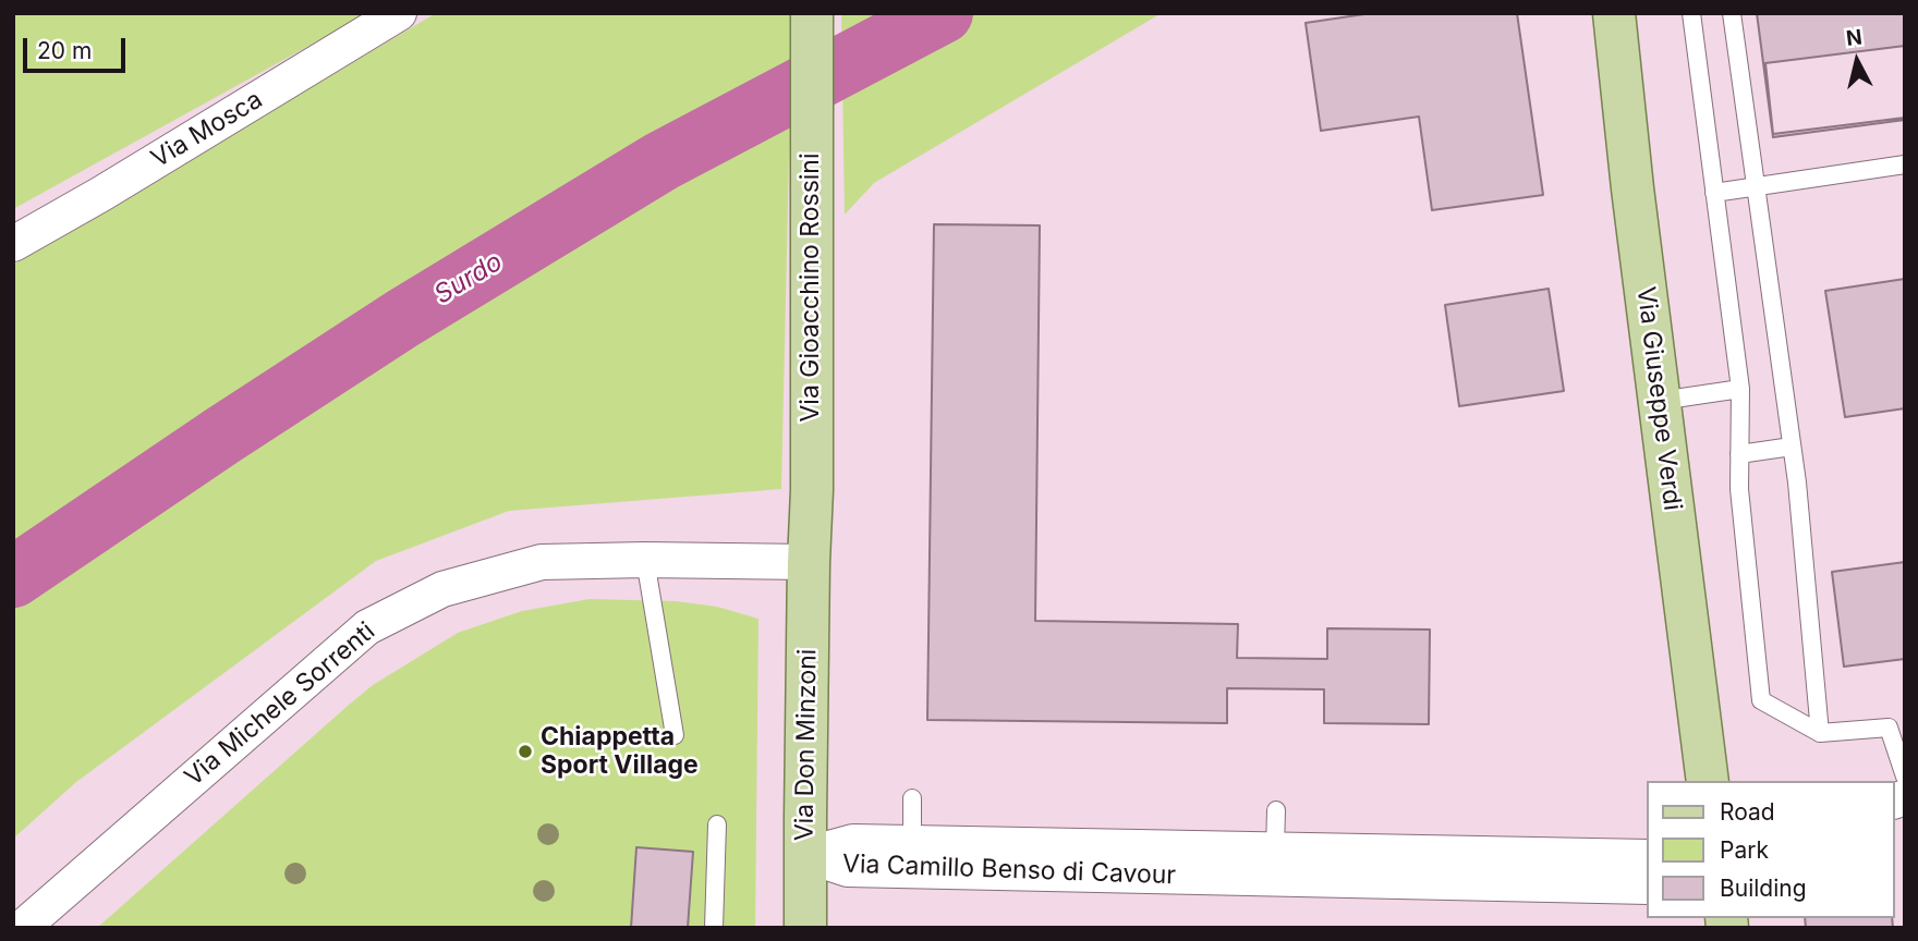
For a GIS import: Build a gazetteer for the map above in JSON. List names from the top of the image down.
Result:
{
  "streets": {
    "main road": ["Via Gioacchino Rossini", "Via Giuseppe Verdi", "Via Don Minzoni"],
    "street": ["Via Mosca", "Via Michele Sorrenti", "Via Camillo Benso di Cavour"]
  },
  "crossings": [
    ["Via Gioacchino Rossini", "Via Michele Sorrenti"],
    ["Via Gioacchino Rossini", "Via Don Minzoni"],
    ["Via Michele Sorrenti", "Via Don Minzoni"],
    ["Via Don Minzoni", "Via Camillo Benso di Cavour"]
  ],
  "water": ["Surdo"],
  "places": ["Chiappetta Sport Village"],
  "legend": ["Road", "Park", "Building"],
  "scale_bar": "20 m",
  "north": "top"
}
